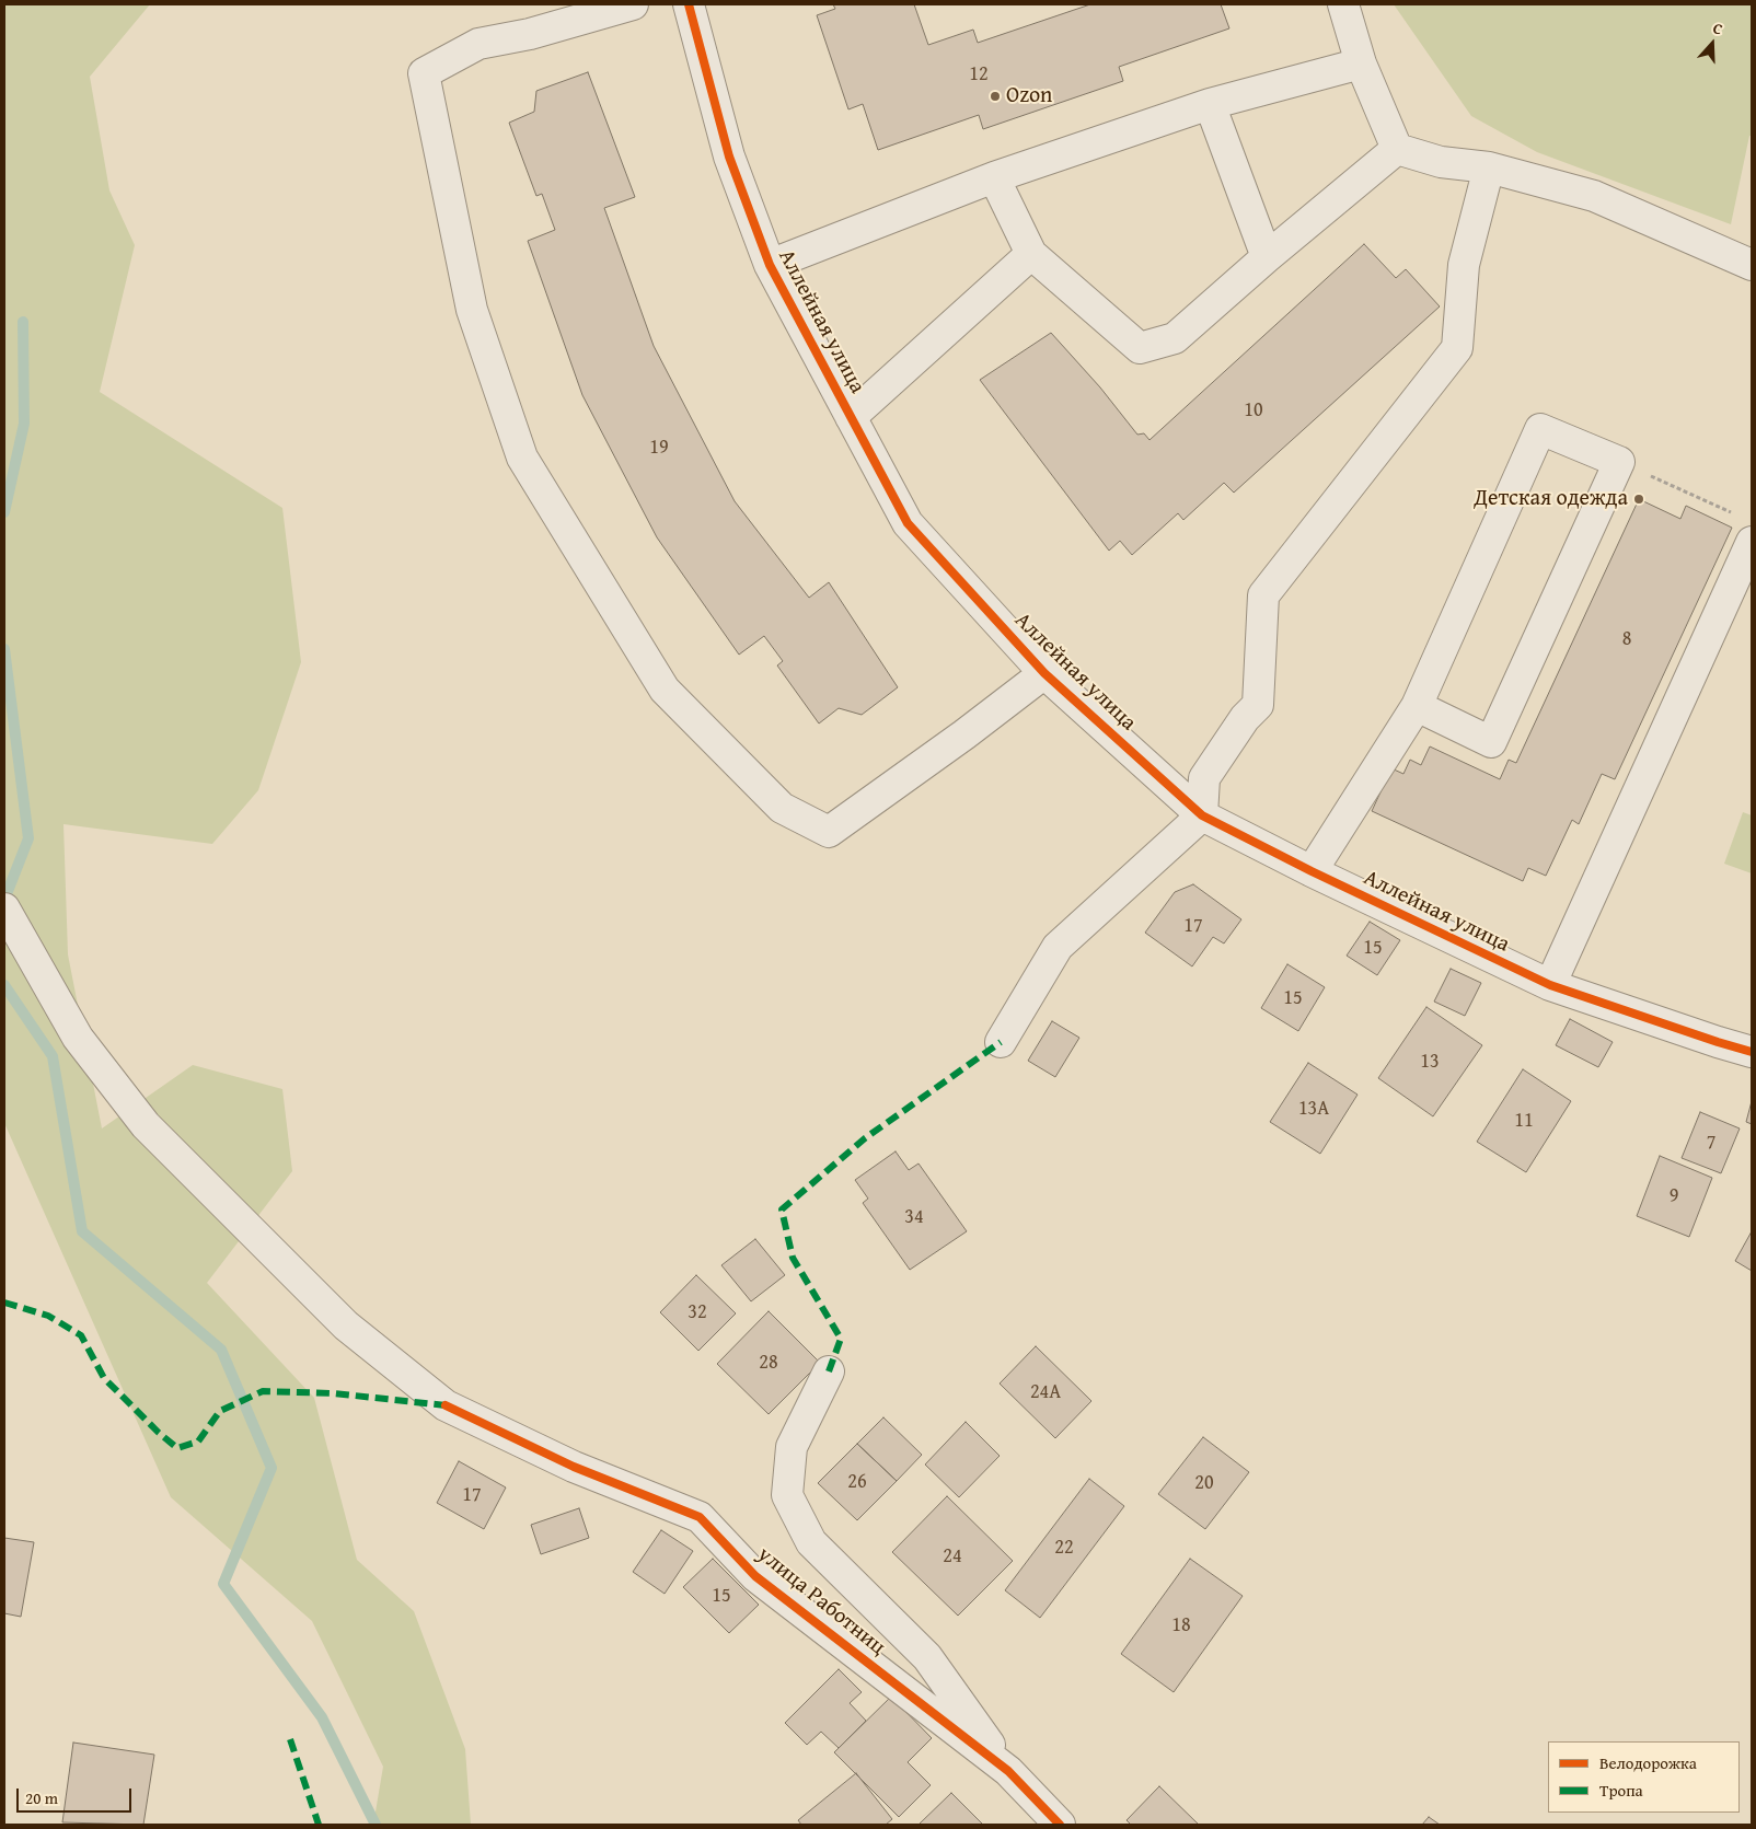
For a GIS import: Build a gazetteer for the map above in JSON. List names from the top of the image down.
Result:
{
  "streets": {
    "street": ["Аллейная улица", "улица Работниц"]
  },
  "places": ["Ozon", "Детская одежда"],
  "house_numbers": [
    "12",
    "10",
    "19",
    "8",
    "17",
    "15",
    "15",
    "13",
    "13А",
    "11",
    "7",
    "9",
    "34",
    "32",
    "28",
    "24А",
    "26",
    "20",
    "17",
    "22",
    "24",
    "15",
    "18"
  ],
  "legend": ["Велодорожка", "Тропа"],
  "scale_bar": "20 m",
  "north": "top"
}
